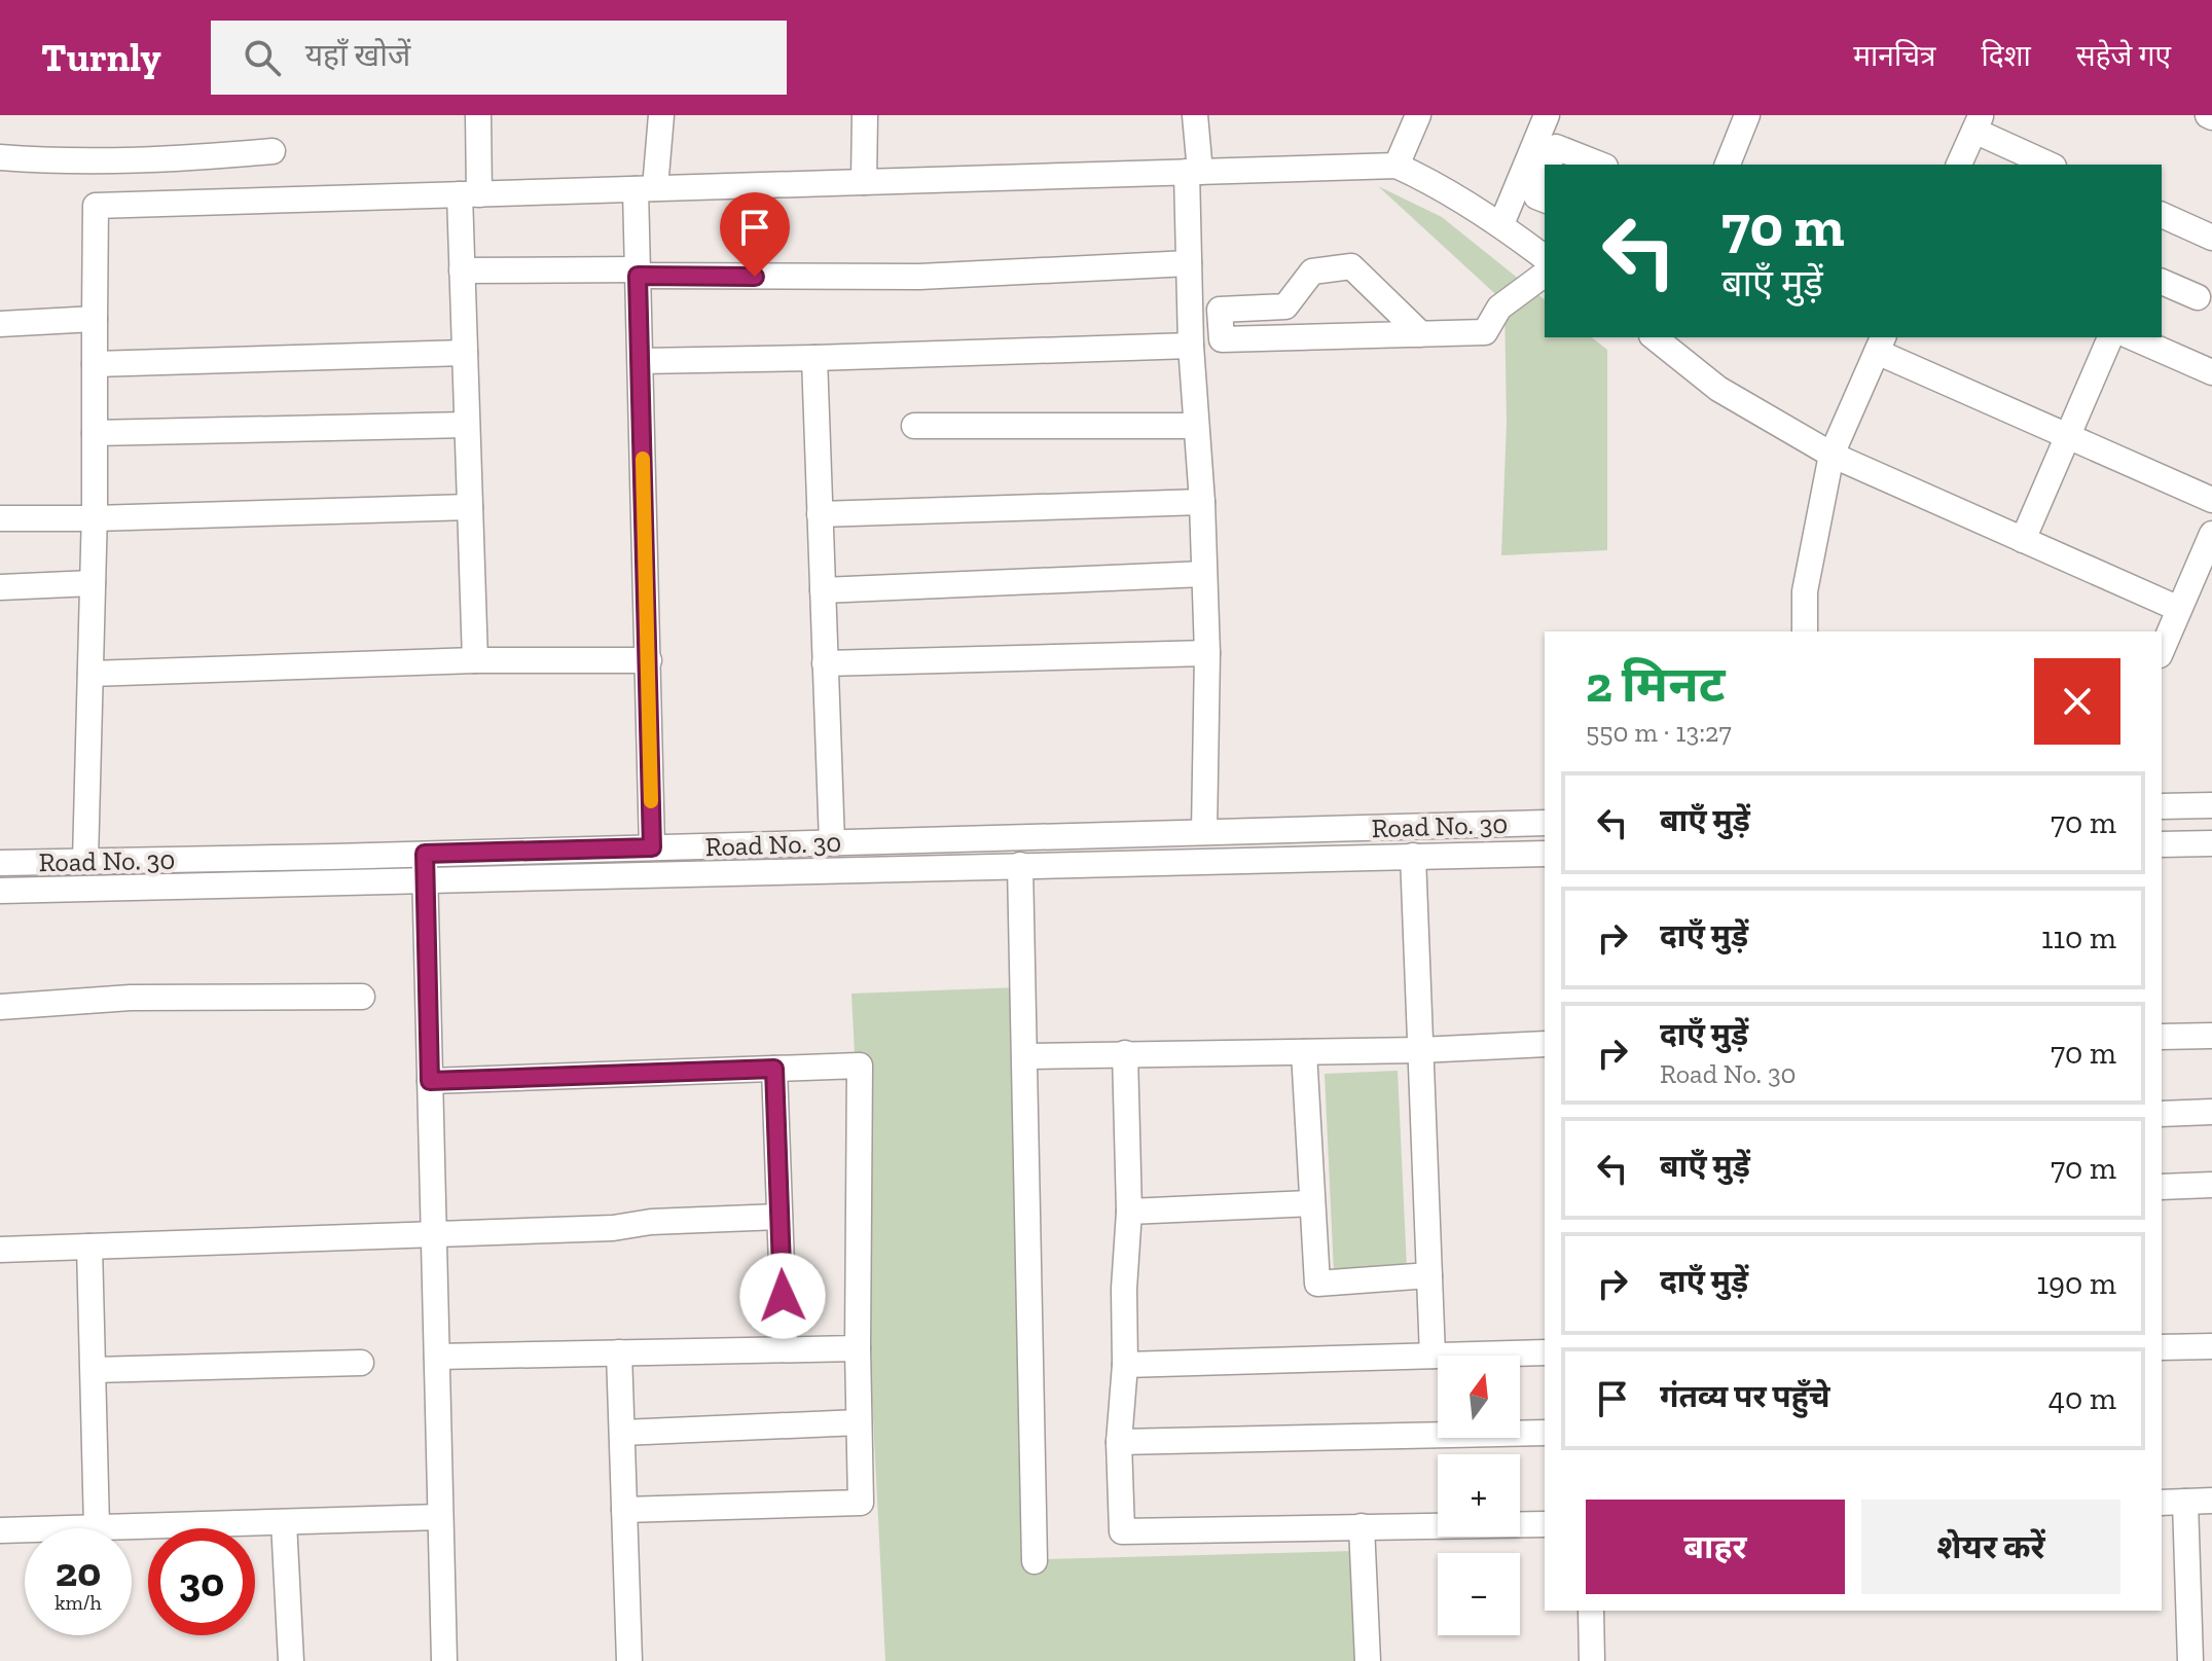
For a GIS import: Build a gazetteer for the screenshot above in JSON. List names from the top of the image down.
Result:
{
  "streets": {
    "street": ["Road No. 30"]
  },
  "north": "top",
  "page": {
    "header": "Turnly",
    "search": "यहाँ खोजें",
    "nav": ["मानचित्र", "दिशा", "सहेजे गए"],
    "turn": ["70 m", "बाएँ मुड़ें"],
    "heading": ["2 मिनट", "550 m · 13:27"],
    "list": [
      {
        "name": "बाएँ मुड़ें",
        "value": "70 m"
      },
      {
        "name": "दाएँ मुड़ें",
        "value": "110 m"
      },
      {
        "name": "दाएँ मुड़ें",
        "note": "Road No. 30",
        "value": "70 m"
      },
      {
        "name": "बाएँ मुड़ें",
        "value": "70 m"
      },
      {
        "name": "दाएँ मुड़ें",
        "value": "190 m"
      },
      {
        "name": "गंतव्य पर पहुँचे",
        "value": "40 m"
      }
    ],
    "map_buttons": ["+", "−"],
    "buttons": ["बाहर", "शेयर करें"],
    "speed": "20 km/h",
    "limit": "30"
  }
}
